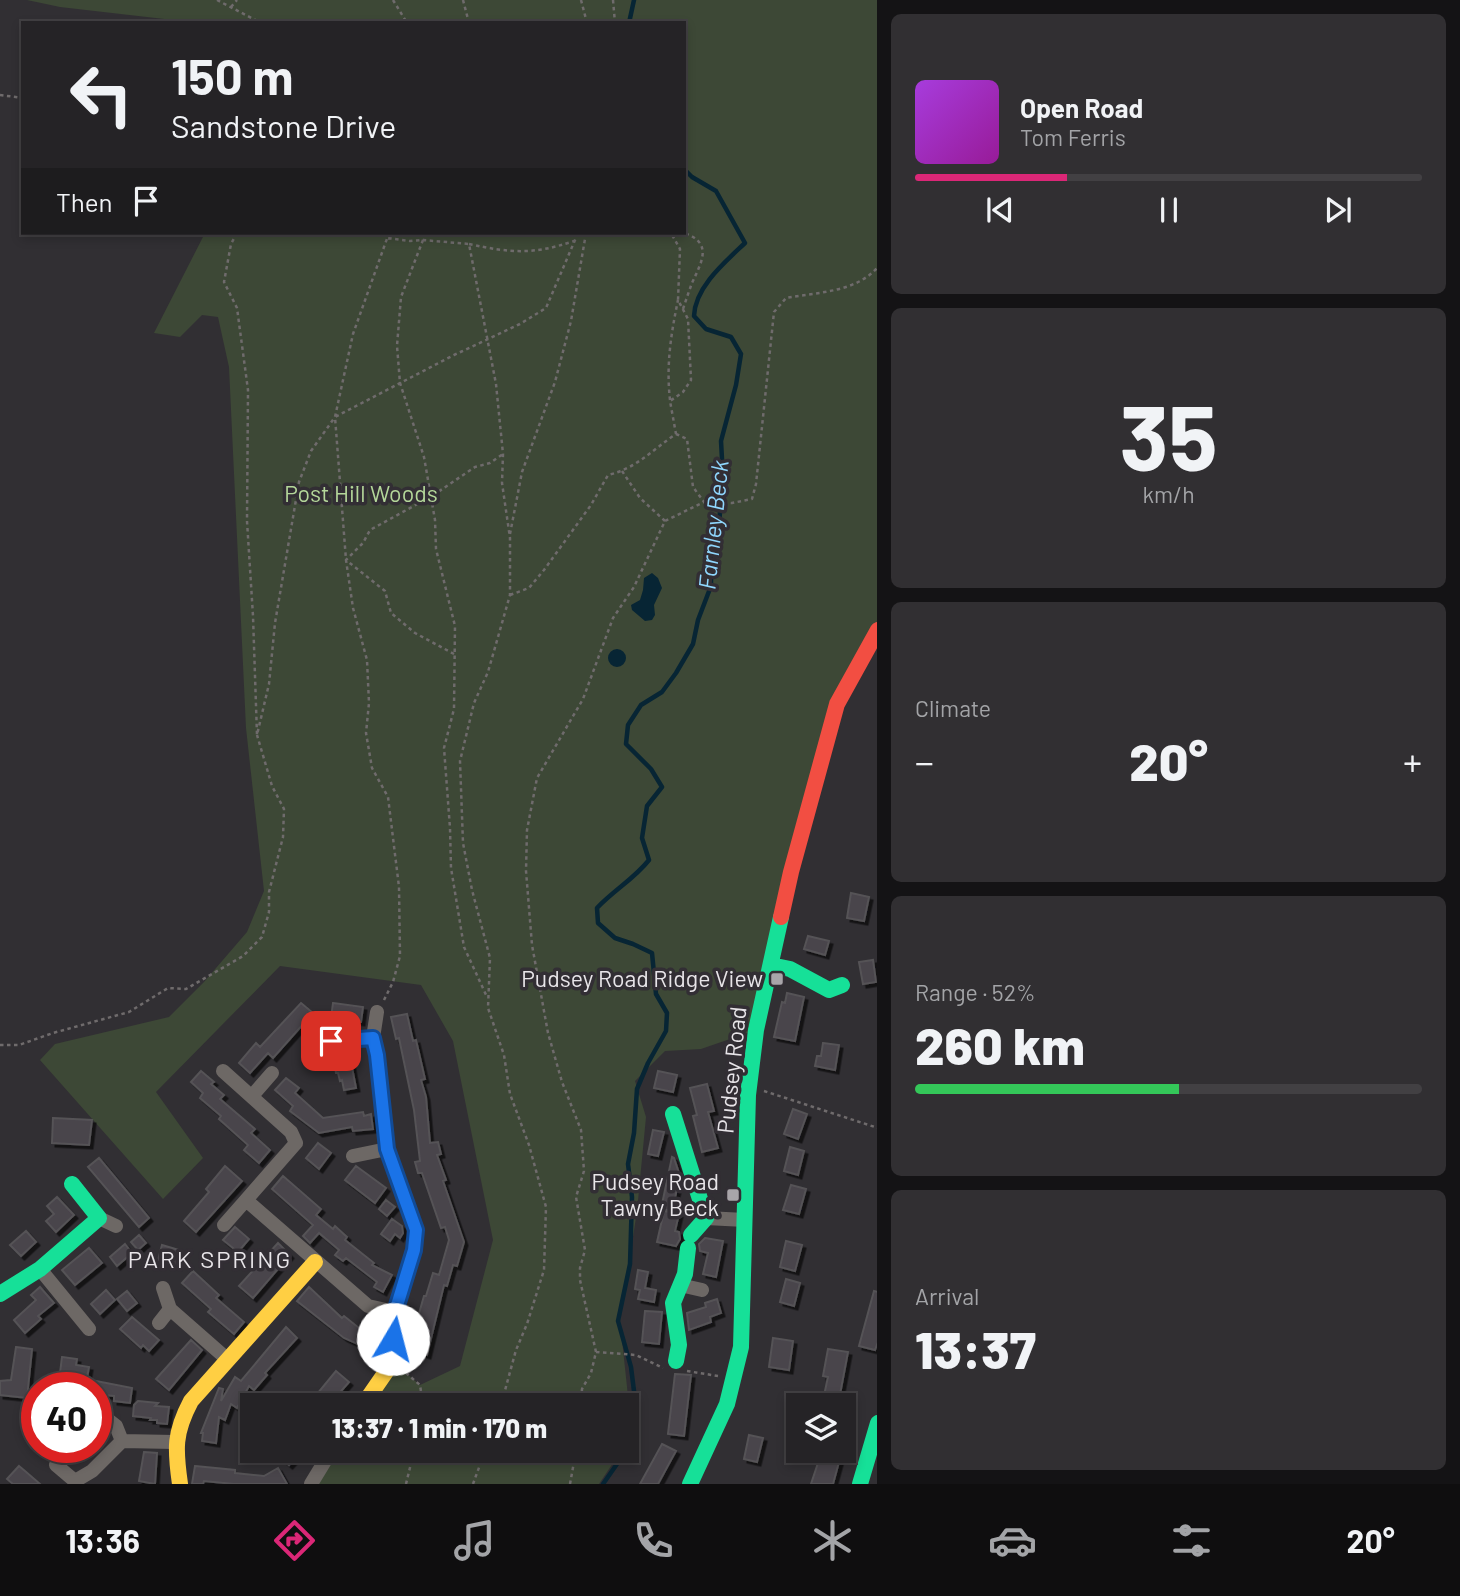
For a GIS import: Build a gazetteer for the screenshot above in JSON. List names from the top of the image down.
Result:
{
  "streets": {
    "street": ["Pudsey Road"]
  },
  "districts": ["PARK SPRING"],
  "water": ["Farnley Beck"],
  "parks": ["Post Hill Woods"],
  "places": {
    "transit": ["Pudsey Road Ridge View", "Pudsey Road Tawny Beck"]
  },
  "page": {
    "turn": ["150 m", "Sandstone Drive"],
    "song": ["Open Road", "Tom Ferris"],
    "then": "Then",
    "tile": [
      ["35", "km/h"],
      "Climate",
      ["Range · 52%", "260 km"],
      ["Arrival", "13:37"]
    ],
    "heat": ["−", "20°", "+"],
    "limit": "40",
    "trip": "13:37 · 1 min · 170 m",
    "tabs": ["13:36", "20°"]
  }
}
